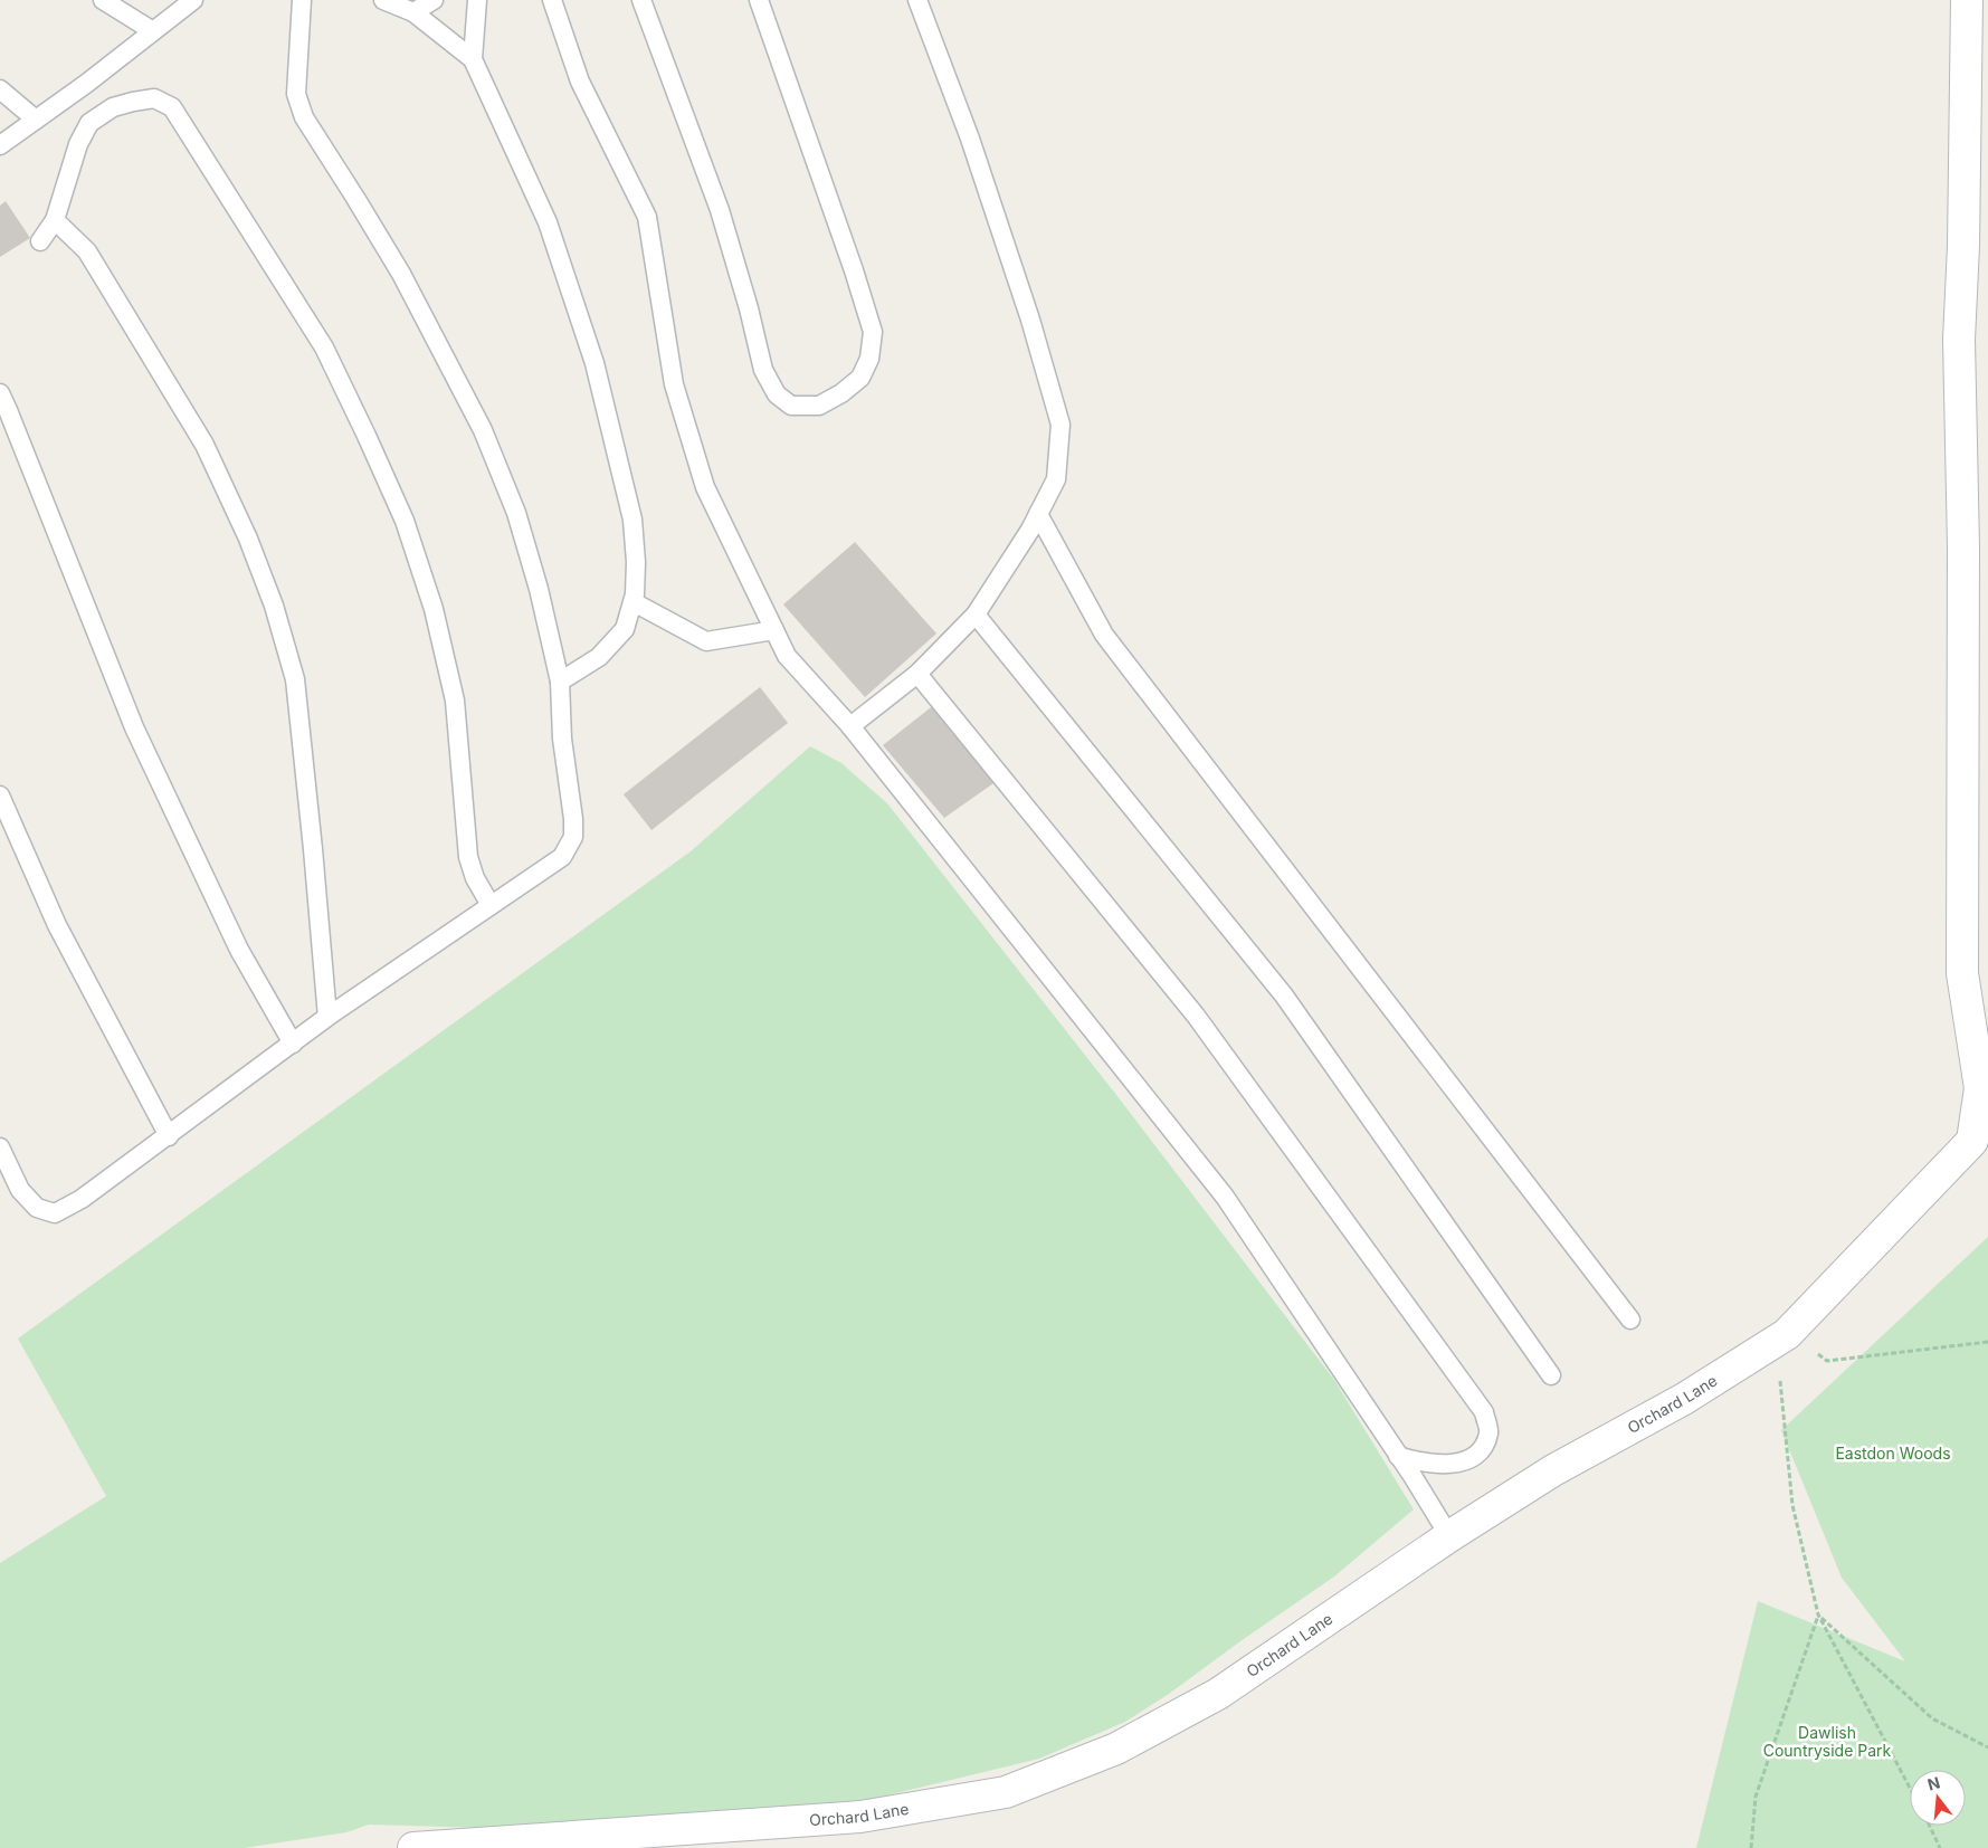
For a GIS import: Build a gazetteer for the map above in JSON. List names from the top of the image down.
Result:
{
  "streets": {
    "street": ["Orchard Lane"]
  },
  "parks": ["Eastdon Woods", "Dawlish Countryside Park"],
  "north": "top"
}
